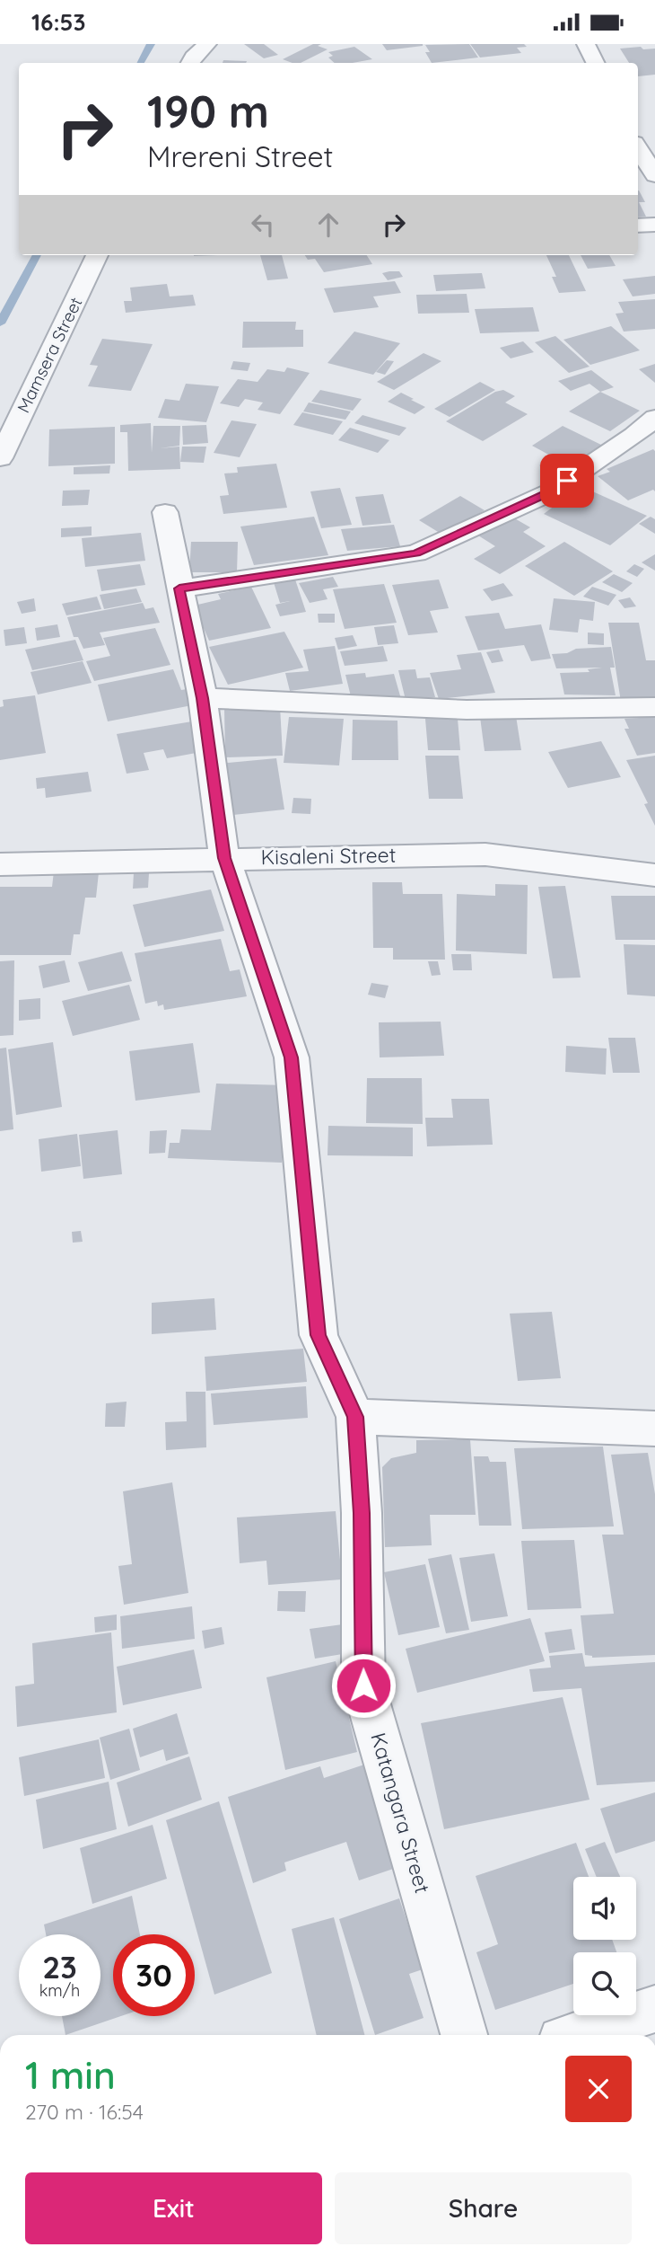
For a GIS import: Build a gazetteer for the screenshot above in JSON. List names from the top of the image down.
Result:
{
  "streets": {
    "street": ["Mamsera Street", "Kisaleni Street", "Katangara Street"]
  },
  "crossings": [
    ["Kisaleni Street", "Katangara Street"]
  ],
  "page": {
    "status": "16:53",
    "turn": ["190 m", "Mrereni Street"],
    "speed": "23 km/h",
    "limit": "30",
    "heading": ["1 min", "270 m · 16:54"],
    "buttons": ["Exit", "Share"]
  }
}
